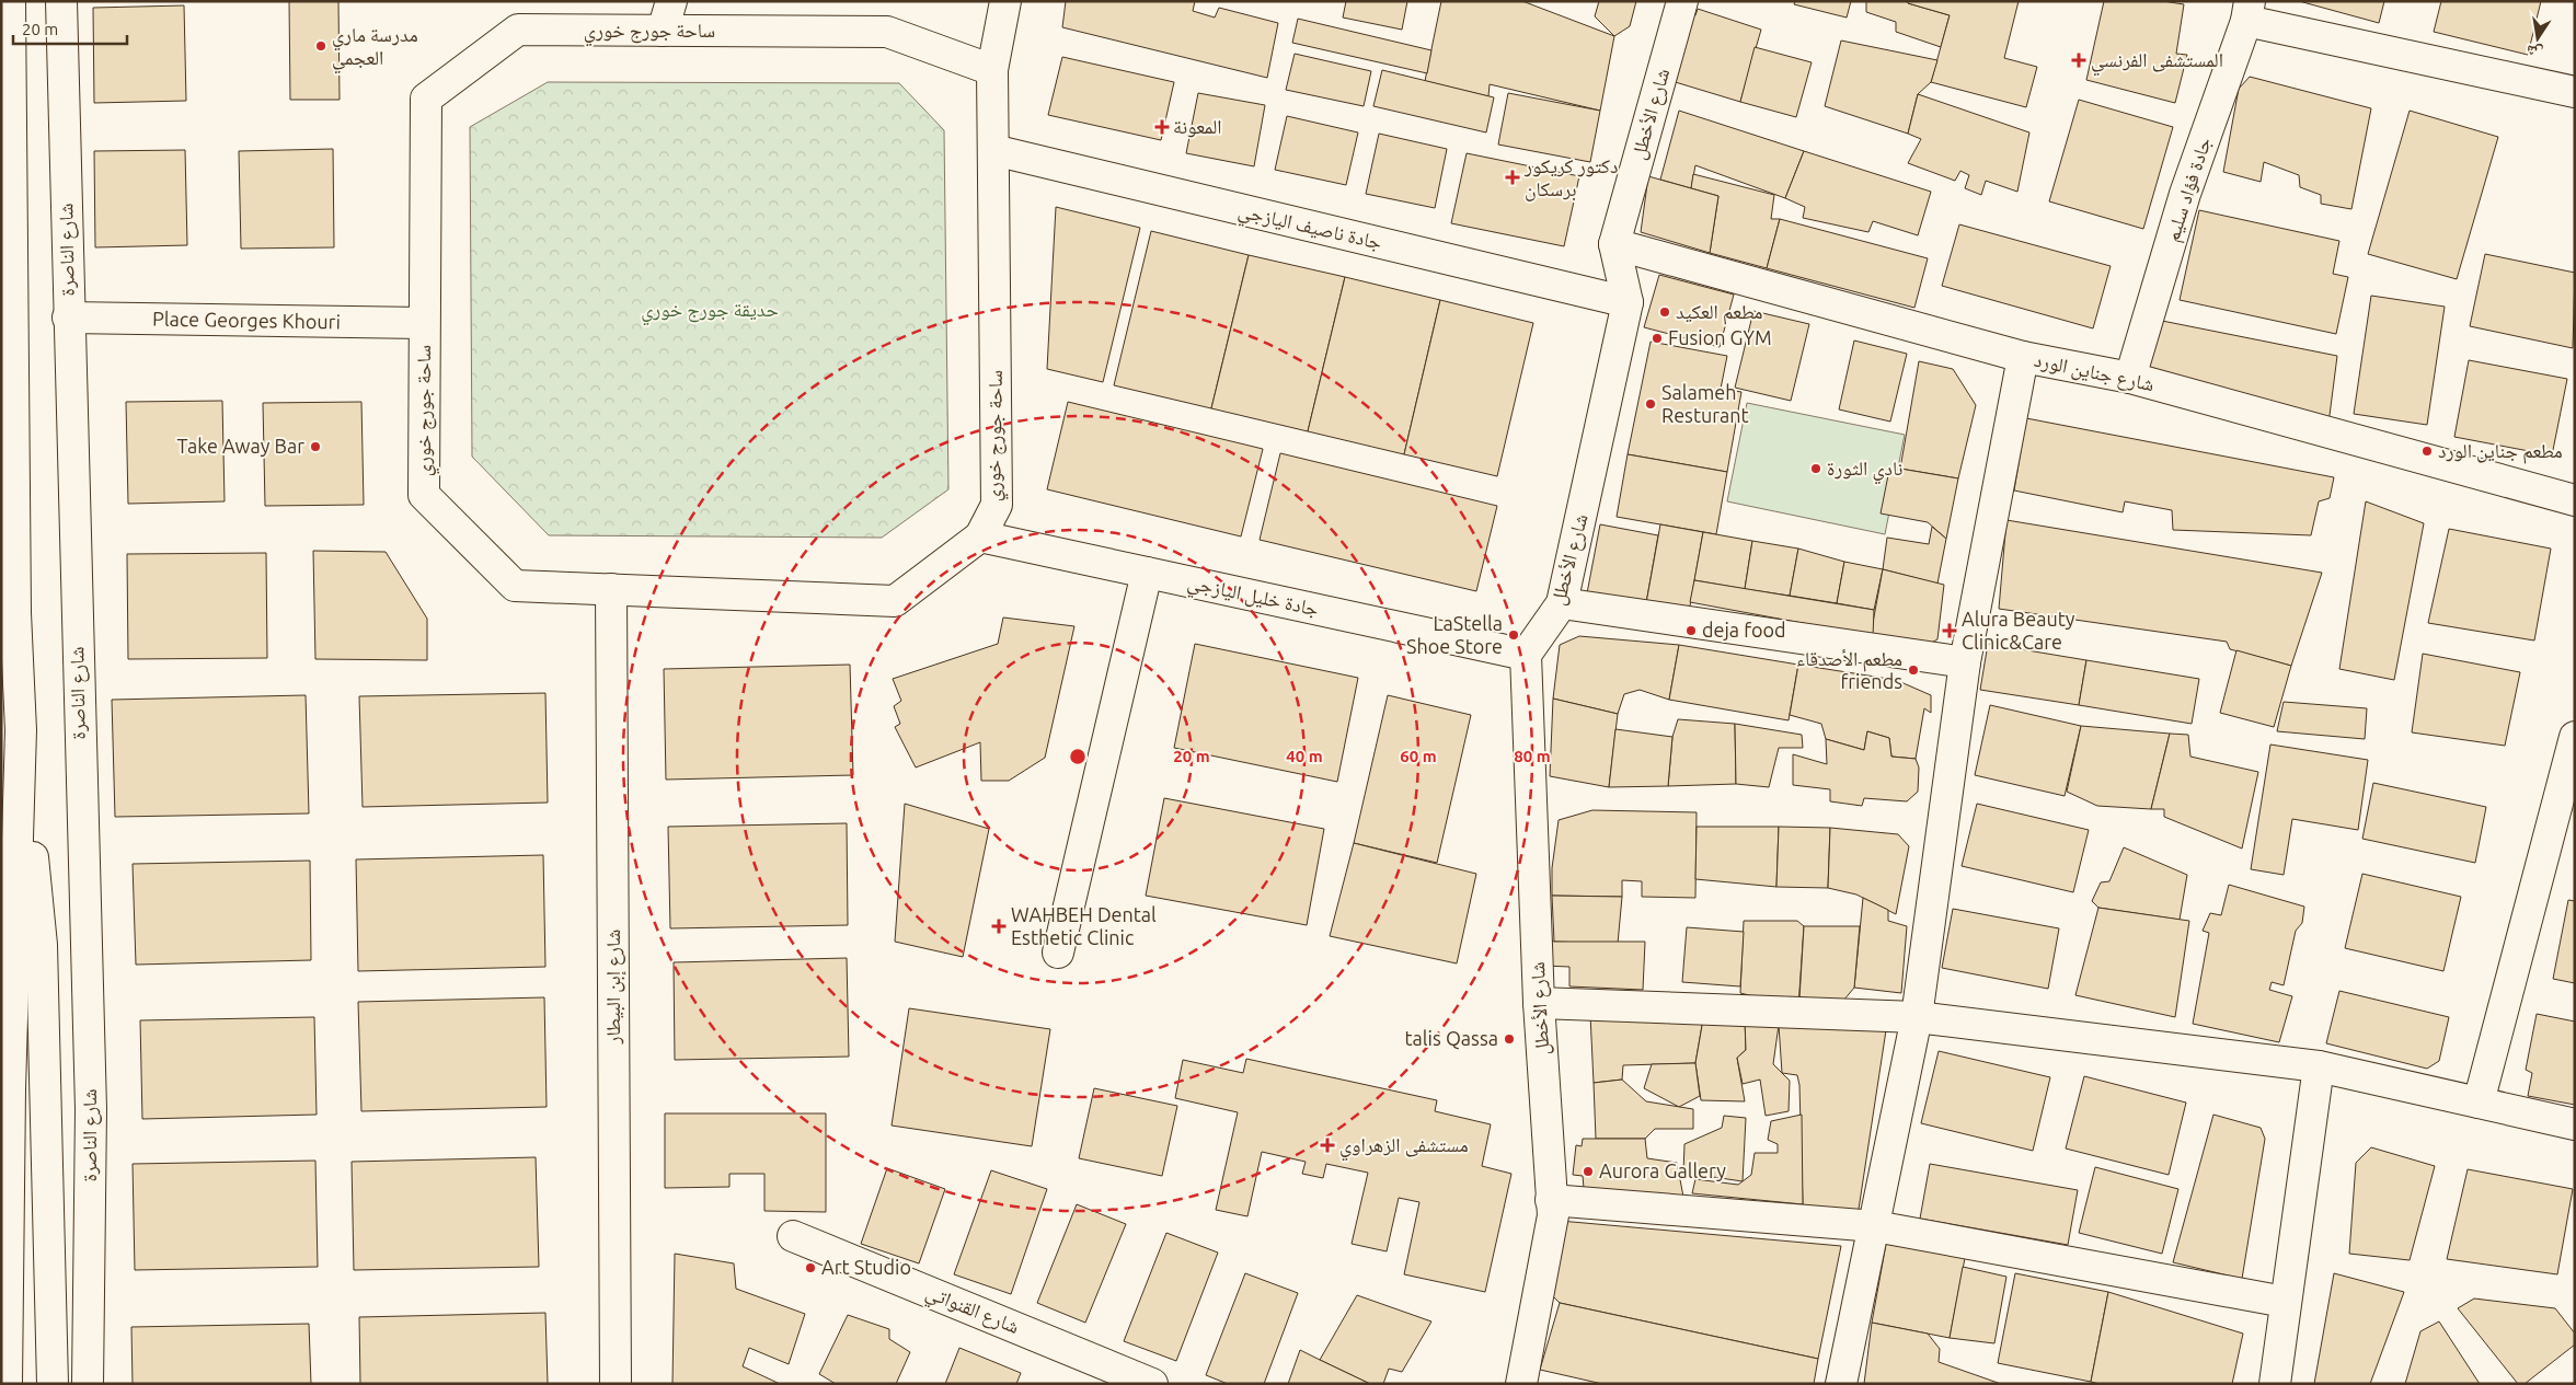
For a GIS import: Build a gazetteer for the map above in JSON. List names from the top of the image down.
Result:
{
  "streets": {
    "street": [
      "ساحة جورج خوري",
      "شارع الأخطل",
      "جادة فؤاد سليم",
      "جادة ناصيف اليازجي",
      "شارع الناصرة",
      "Place Georges Khouri",
      "شارع جناين الورد",
      "جادة خليل اليازجي",
      "شارع إبن البيطار",
      "شارع القنواتي"
    ]
  },
  "crossings": [
    ["ساحة جورج خوري", "جادة ناصيف اليازجي"],
    ["ساحة جورج خوري", "Place Georges Khouri"],
    ["ساحة جورج خوري", "جادة خليل اليازجي"],
    ["ساحة جورج خوري", "شارع إبن البيطار"],
    ["شارع الأخطل", "جادة ناصيف اليازجي"],
    ["شارع الأخطل", "شارع جناين الورد"],
    ["شارع الأخطل", "جادة خليل اليازجي"],
    ["جادة فؤاد سليم", "شارع جناين الورد"],
    ["شارع الناصرة", "Place Georges Khouri"]
  ],
  "parks": ["حديقة جورج خوري"],
  "places": {
    "other": [
      "مدرسة ماري العجمي",
      "مطعم العكيد",
      "Fusion GYM",
      "Salameh Resturant",
      "Take Away Bar",
      "مطعم جناين الورد",
      "نادي الثورة",
      "deja food",
      "LaStella Shoe Store",
      "مطعم الأصدقاء friends",
      "talis Qassa",
      "Aurora Gallery",
      "Art Studio"
    ],
    "health": [
      "المستشفى الفرنسي",
      "المعونة",
      "دكتور كريكور برسكان",
      "Alura Beauty Clinic&Care",
      "WAHBEH Dental Esthetic Clinic",
      "مستشفى الزهراوي"
    ]
  },
  "scale_bar": "20 m",
  "north": "bottom",
  "rings": [
    "20 m",
    "40 m",
    "60 m",
    "80 m"
  ]
}
